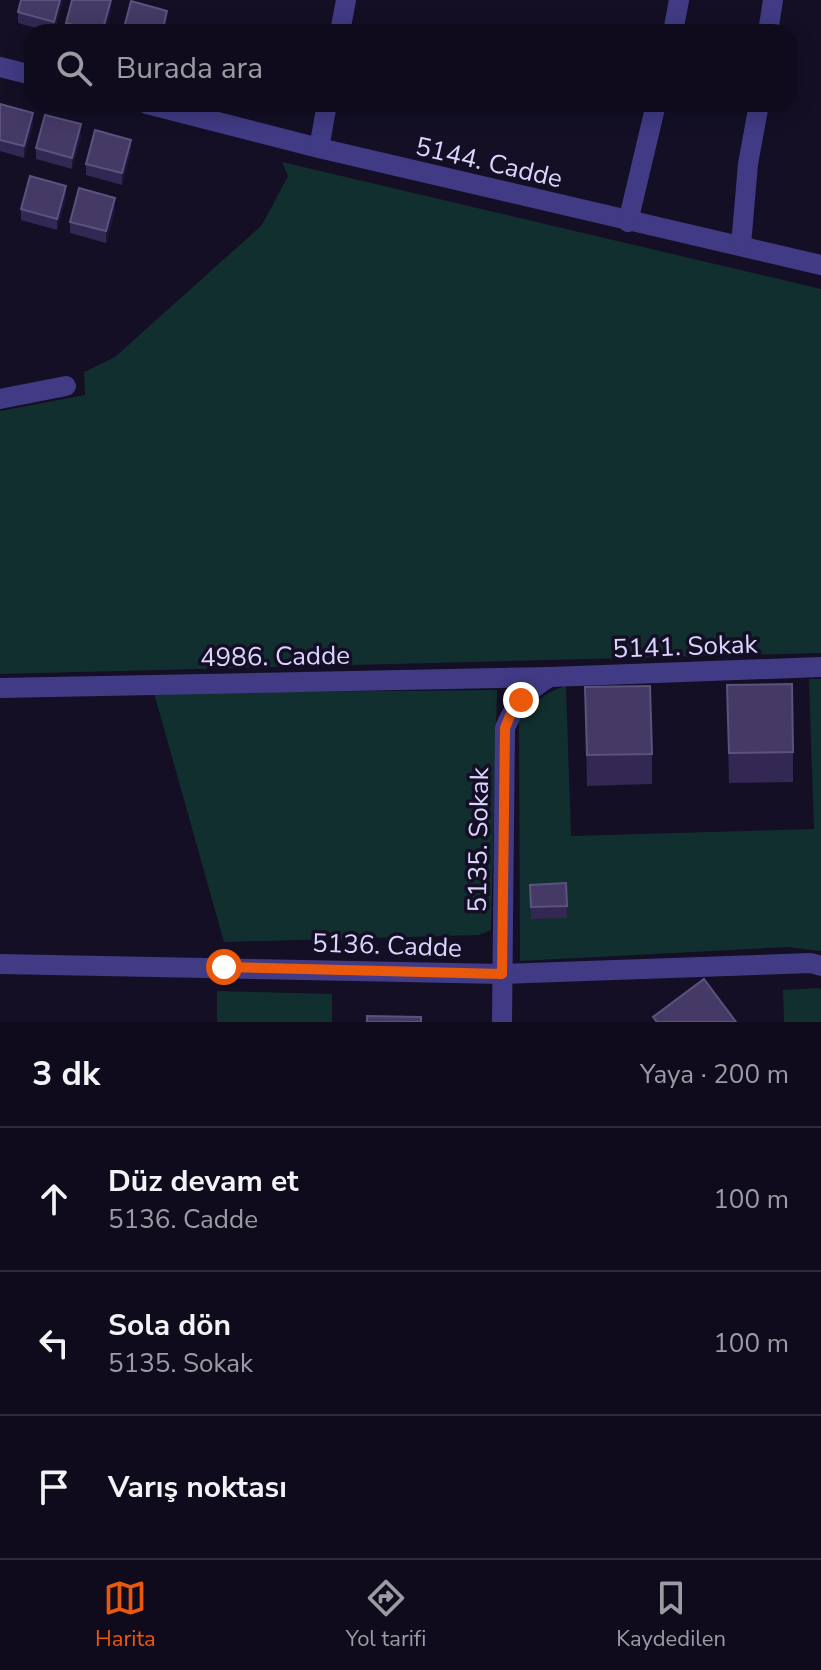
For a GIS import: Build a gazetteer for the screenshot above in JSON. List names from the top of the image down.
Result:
{
  "streets": {
    "street": [
      "5144. Cadde",
      "5141. Sokak",
      "4986. Cadde",
      "5135. Sokak",
      "5136. Cadde"
    ]
  },
  "crossings": [
    ["5141. Sokak", "4986. Cadde"],
    ["5141. Sokak", "5135. Sokak"],
    ["4986. Cadde", "5135. Sokak"],
    ["5135. Sokak", "5136. Cadde"]
  ],
  "page": {
    "search": "Burada ara",
    "heading": ["3 dk", "Yaya · 200 m"],
    "list": [
      ["Düz devam et", "5136. Cadde", "100 m"],
      ["Sola dön", "5135. Sokak", "100 m"],
      "Varış noktası"
    ],
    "nav": ["Harita", "Yol tarifi", "Kaydedilen"]
  }
}
